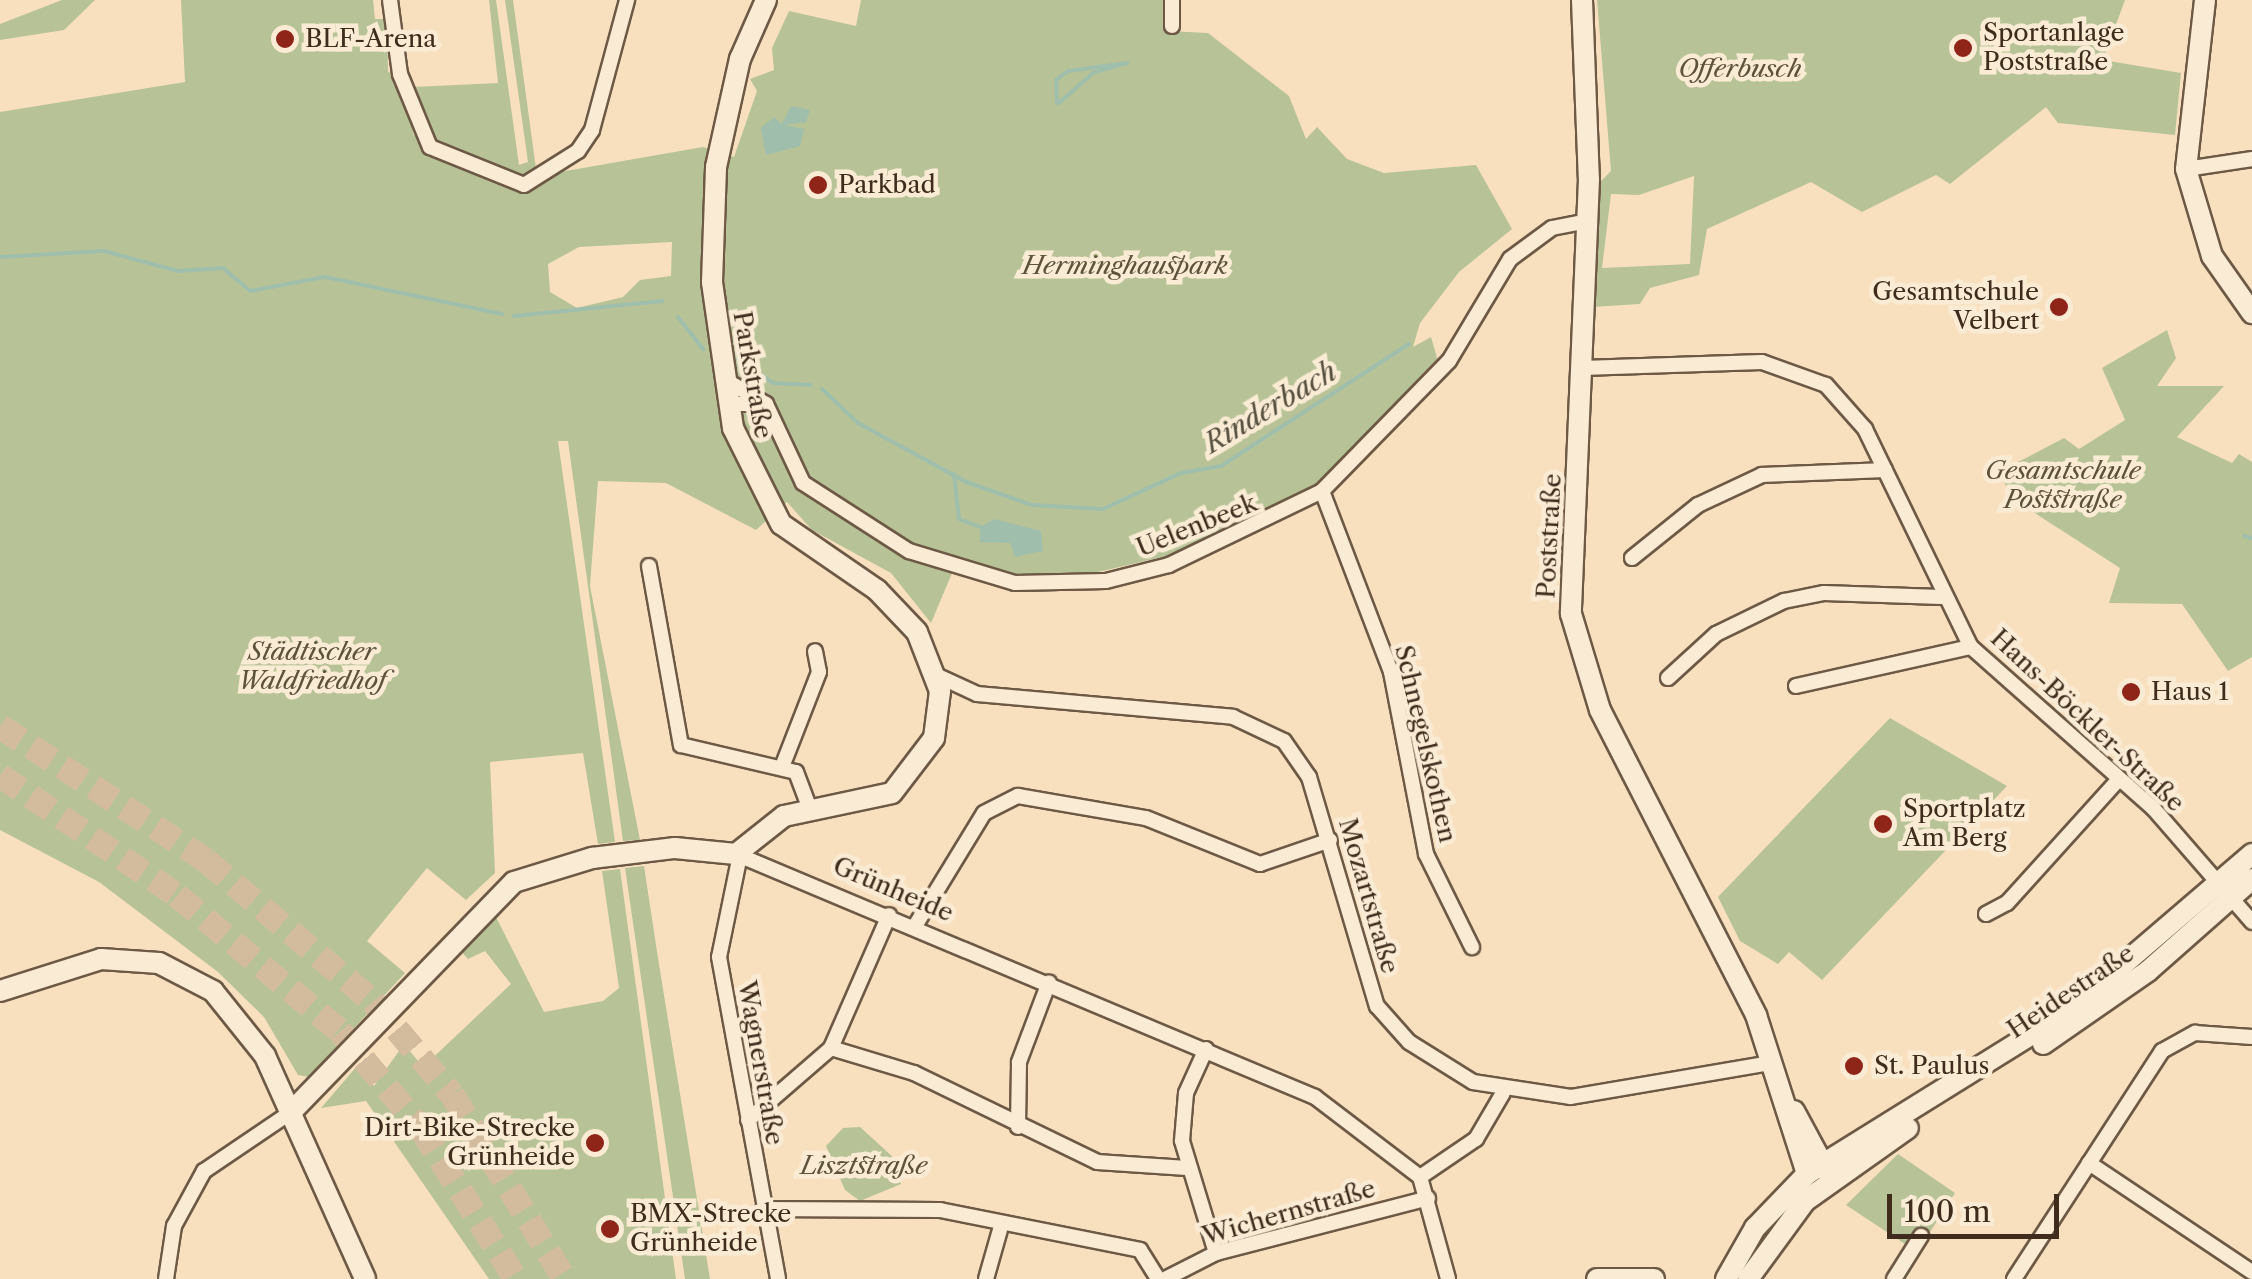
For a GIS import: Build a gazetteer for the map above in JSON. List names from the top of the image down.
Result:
{
  "streets": {
    "street": [
      "Parkstraße",
      "Uelenbeek",
      "Poststraße",
      "Hans-Böckler-Straße",
      "Schnegelskothen",
      "Grünheide",
      "Mozartstraße",
      "Heidestraße",
      "Wagnerstraße",
      "Wichernstraße"
    ]
  },
  "crossings": [
    ["Parkstraße", "Mozartstraße"],
    ["Uelenbeek", "Poststraße"],
    ["Uelenbeek", "Schnegelskothen"],
    ["Poststraße", "Hans-Böckler-Straße"],
    ["Poststraße", "Mozartstraße"],
    ["Poststraße", "Heidestraße"],
    ["Hans-Böckler-Straße", "Heidestraße"],
    ["Grünheide", "Wagnerstraße"]
  ],
  "water": ["Rinderbach"],
  "parks": [
    "Offerbusch",
    "Herminghauspark",
    "Gesamtschule Poststraße",
    "Städtischer Waldfriedhof",
    "Lisztstraße"
  ],
  "places": [
    "BLF-Arena",
    "Sportanlage Poststraße",
    "Parkbad",
    "Gesamtschule Velbert",
    "Haus 1",
    "Sportplatz Am Berg",
    "St. Paulus",
    "Dirt-Bike-Strecke Grünheide",
    "BMX-Strecke Grünheide"
  ],
  "scale_bar": "100 m"
}
